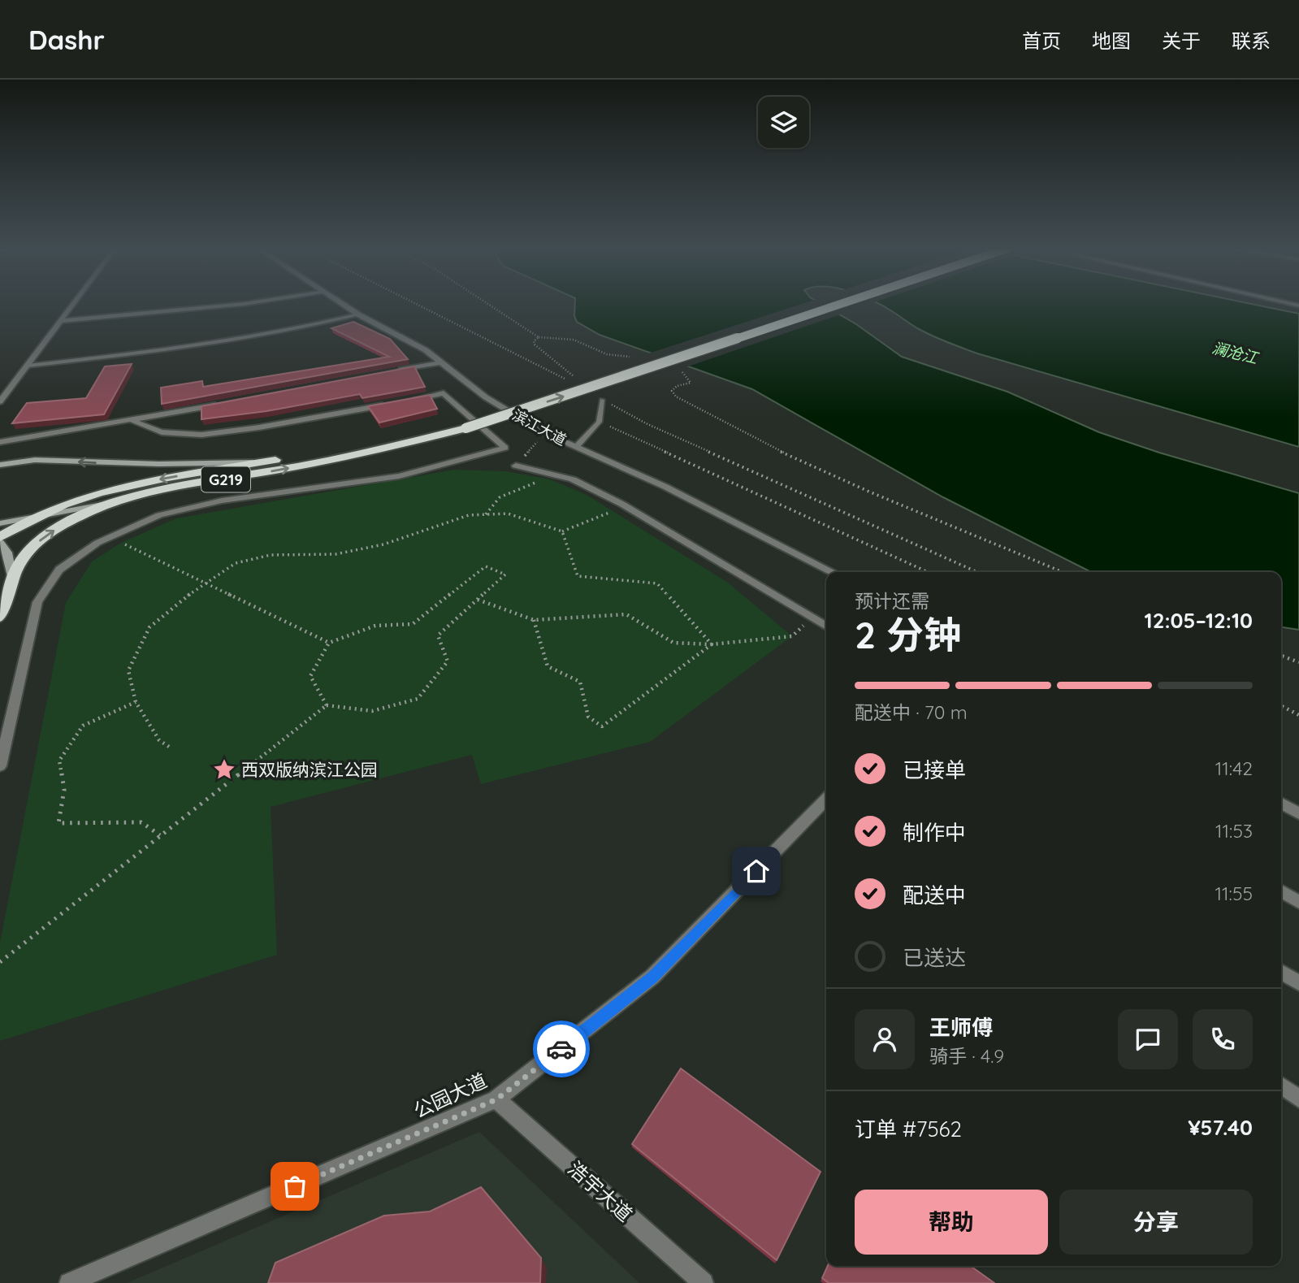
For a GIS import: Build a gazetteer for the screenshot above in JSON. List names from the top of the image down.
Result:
{
  "streets": {
    "highway": ["G219"],
    "street": ["滨江大道", "公园大道", "浩宇大道"]
  },
  "crossings": [
    ["公园大道", "浩宇大道"]
  ],
  "water": ["澜沧江"],
  "places": {
    "place": ["西双版纳滨江公园"]
  },
  "page": {
    "header": "Dashr",
    "nav": [
      "首页",
      "地图",
      "关于",
      "联系"
    ],
    "heading": ["2 分钟", "预计还需", "12:05–12:10"],
    "panel": [
      "王师傅",
      "骑手 · 4.9",
      "订单 #7562",
      "¥57.40"
    ],
    "bar": "配送中 · 70 m",
    "list": [
      ["已接单", "11:42"],
      ["制作中", "11:53"],
      ["配送中", "11:55"],
      "已送达"
    ],
    "buttons": ["帮助", "分享"]
  }
}
